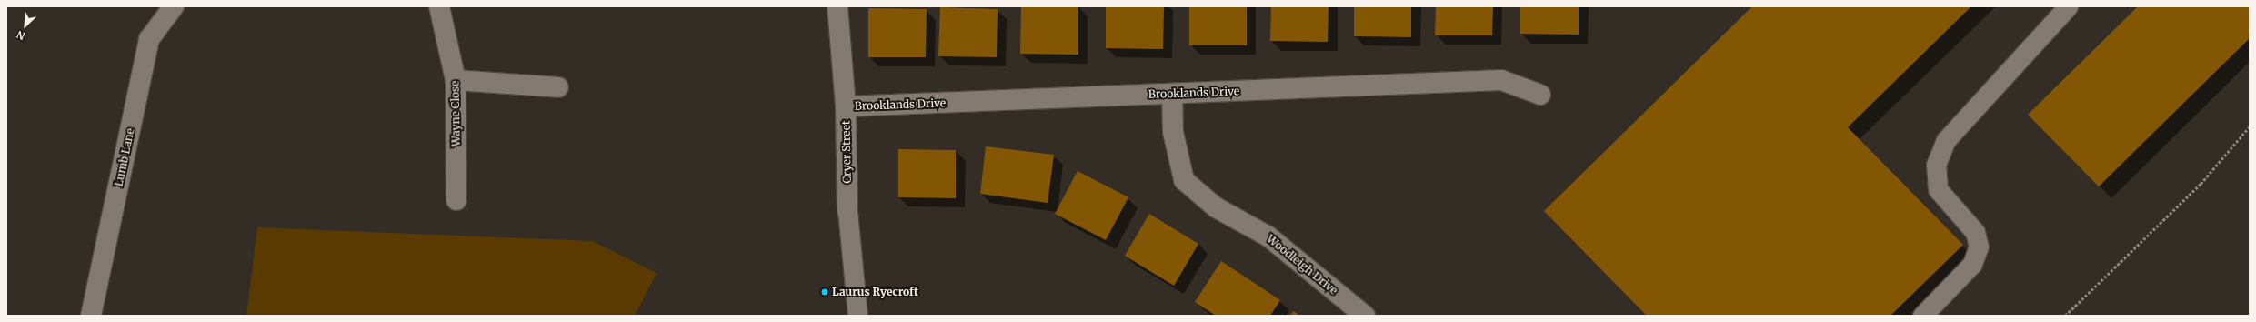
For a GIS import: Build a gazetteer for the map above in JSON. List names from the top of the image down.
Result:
{
  "streets": {
    "street": [
      "Brooklands Drive",
      "Wayne Close",
      "Cryer Street",
      "Lumb Lane",
      "Woodleigh Drive"
    ]
  },
  "crossings": [
    ["Brooklands Drive", "Cryer Street"],
    ["Brooklands Drive", "Woodleigh Drive"]
  ],
  "places": ["Laurus Ryecroft"],
  "north": "bottom left"
}
